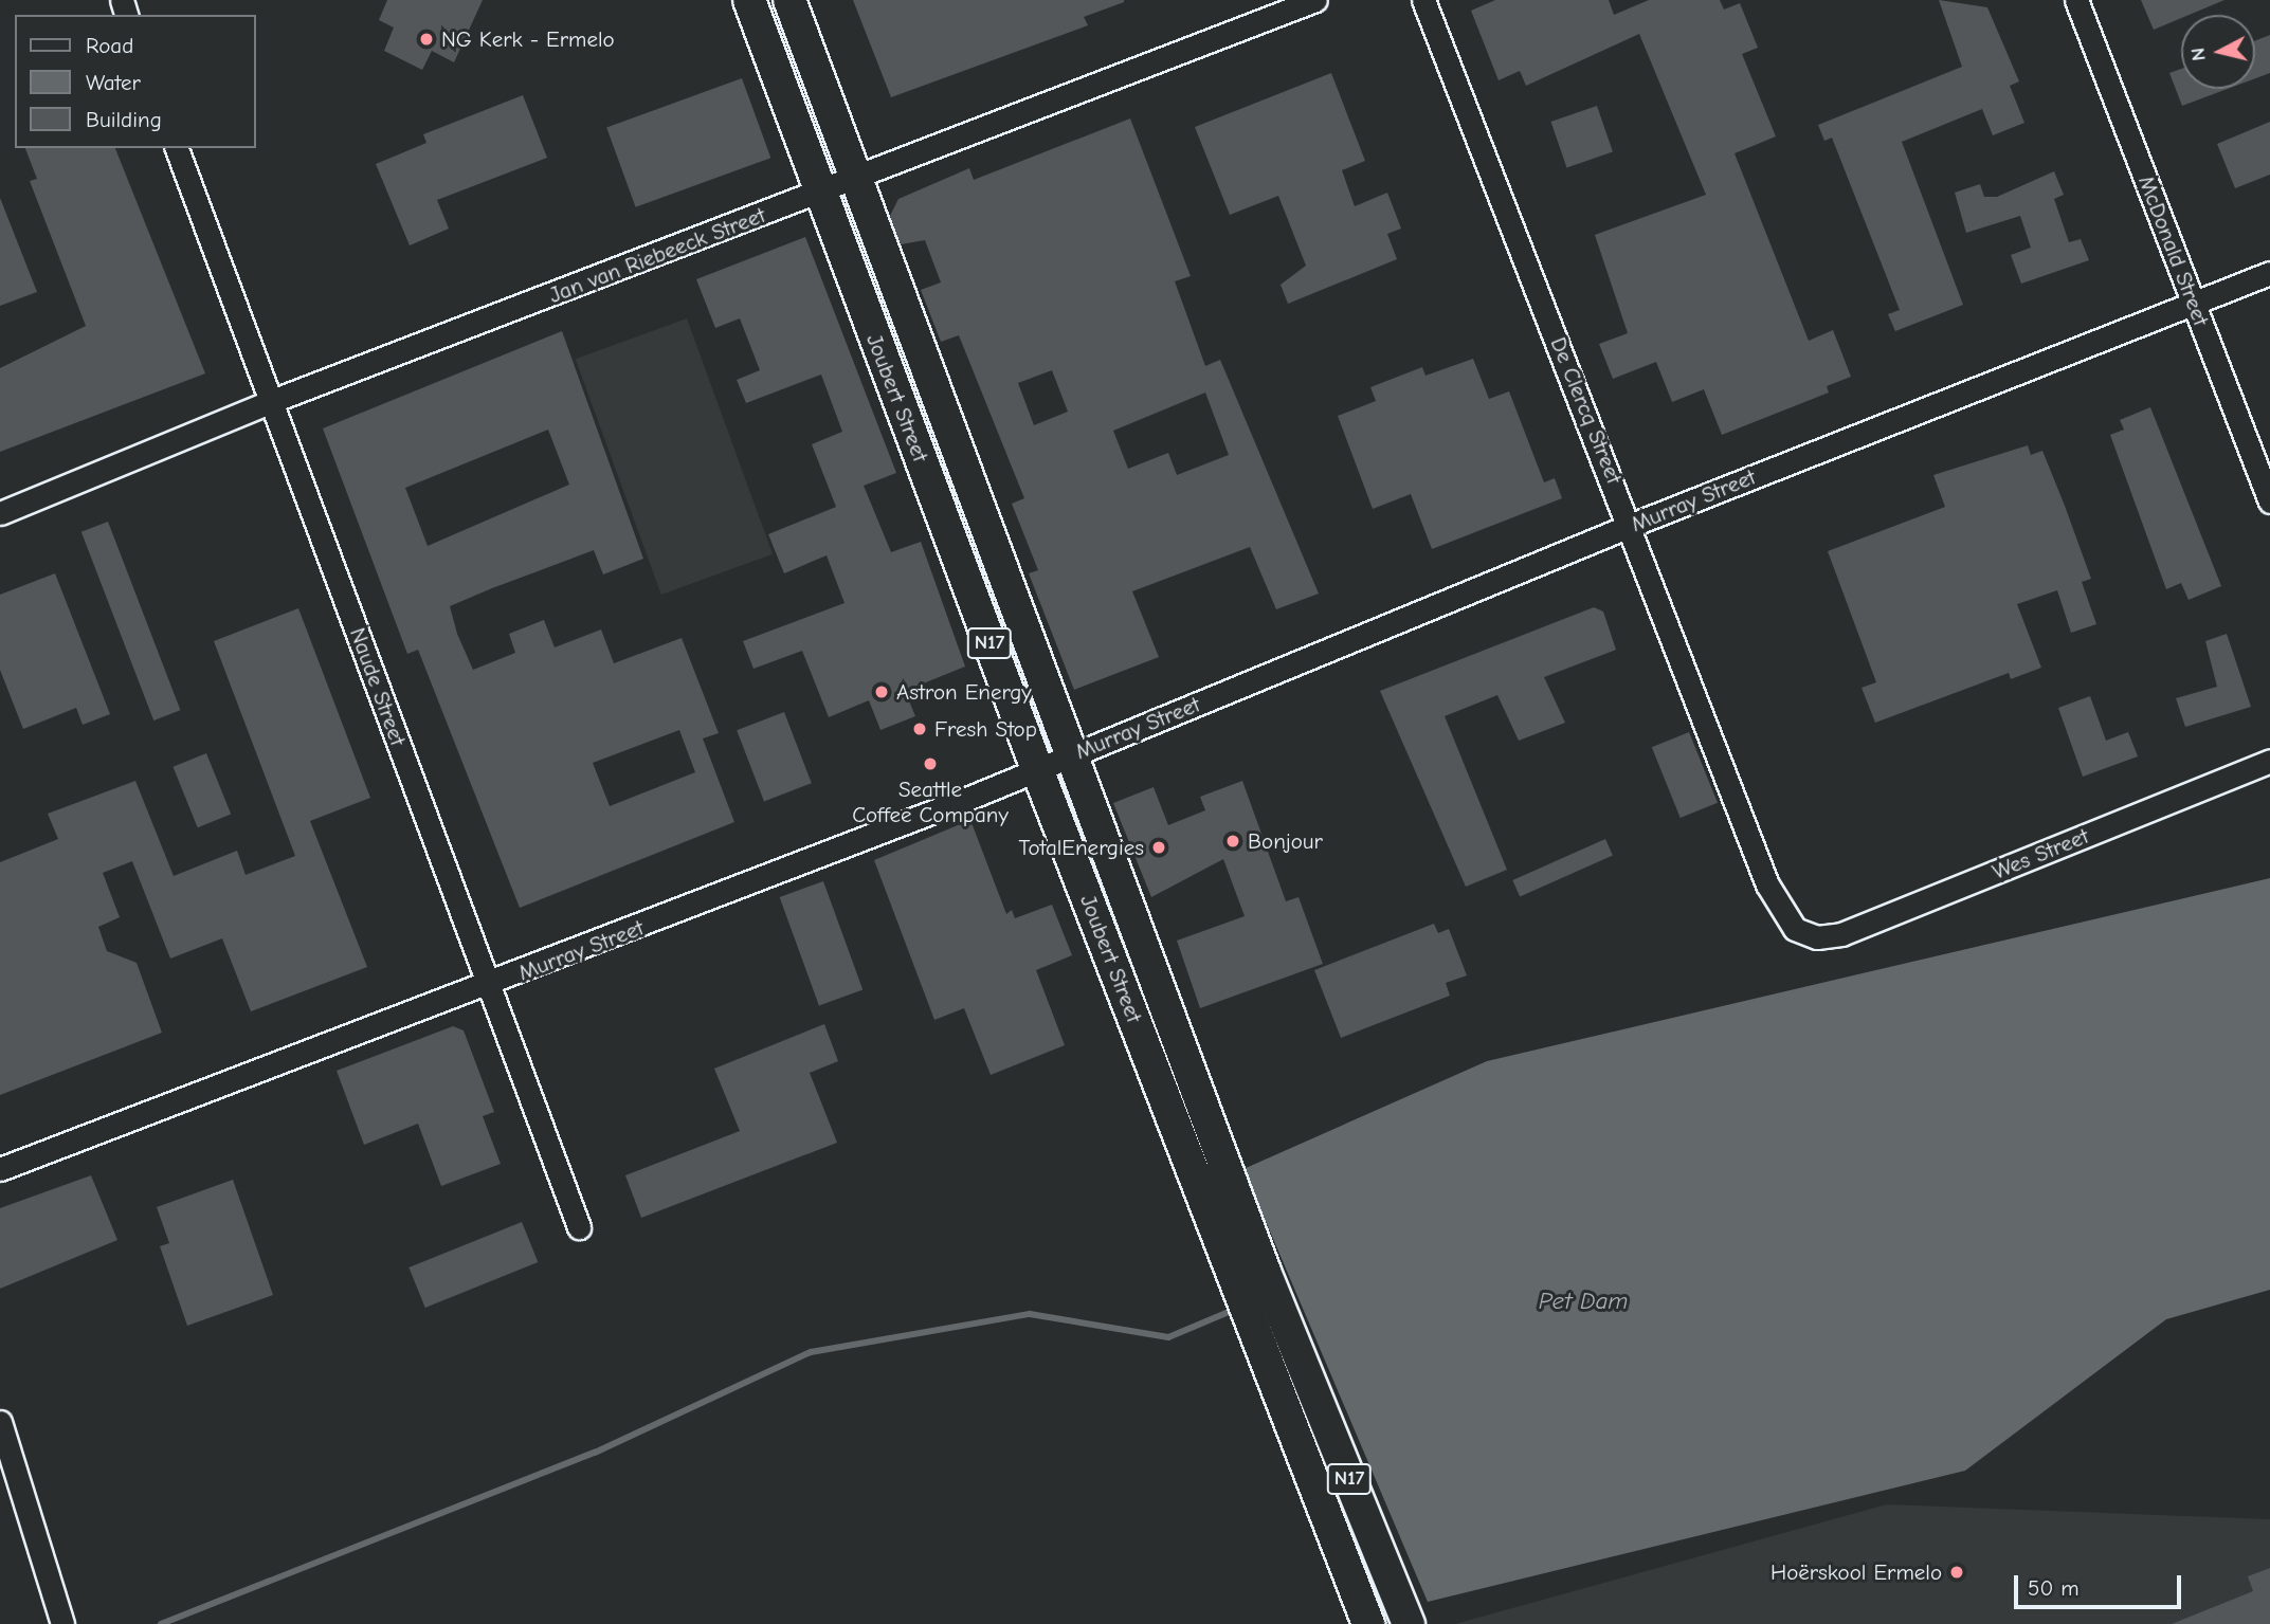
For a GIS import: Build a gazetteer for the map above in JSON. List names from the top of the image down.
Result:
{
  "streets": {
    "highway": ["Joubert Street", "N17"],
    "street": [
      "McDonald Street",
      "Jan van Riebeeck Street",
      "De Clercq Street",
      "Murray Street",
      "Naude Street",
      "Wes Street"
    ]
  },
  "crossings": [
    ["McDonald Street", "Murray Street"],
    ["Jan van Riebeeck Street", "Joubert Street"],
    ["Jan van Riebeeck Street", "Naude Street"],
    ["Joubert Street", "Murray Street"],
    ["De Clercq Street", "Murray Street"],
    ["De Clercq Street", "Wes Street"],
    ["Murray Street", "Naude Street"]
  ],
  "water": ["Pet Dam"],
  "places": [
    "NG Kerk - Ermelo",
    "Astron Energy",
    "Fresh Stop",
    "Seattle Coffee Company",
    "Bonjour",
    "TotalEnergies",
    "Hoërskool Ermelo"
  ],
  "legend": ["Road", "Water", "Building"],
  "scale_bar": "50 m",
  "north": "left"
}
